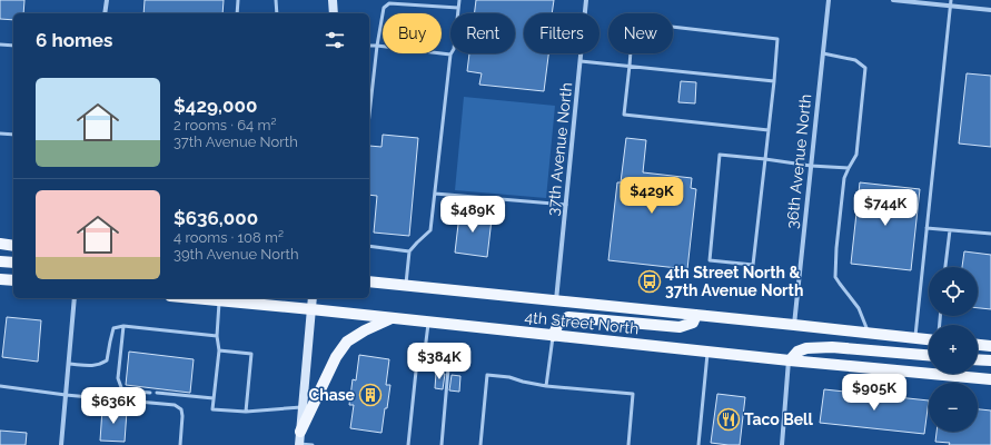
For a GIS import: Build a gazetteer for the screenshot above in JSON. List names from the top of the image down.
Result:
{
  "streets": {
    "main road": ["4th Street North"],
    "street": ["37th Avenue North", "36th Avenue North"]
  },
  "crossings": [
    ["37th Avenue North", "4th Street North"],
    ["36th Avenue North", "4th Street North"]
  ],
  "places": {
    "bus stop": ["4th Street North & 37th Avenue North"],
    "building": ["Chase"],
    "restaurant": ["Taco Bell"]
  },
  "page": {
    "chip": [
      "Buy",
      "Rent",
      "Filters",
      "New"
    ],
    "heading": "6 homes",
    "list": [
      {
        "name": "$429,000",
        "note": "2 rooms · 64 m² · 37th Avenue North"
      },
      {
        "name": "$636,000",
        "note": "4 rooms · 108 m² · 39th Avenue North"
      }
    ],
    "price": [
      "$429K",
      "$744K",
      "$489K",
      "$384K",
      "$905K",
      "$636K"
    ],
    "map_buttons": ["+", "−"]
  }
}
